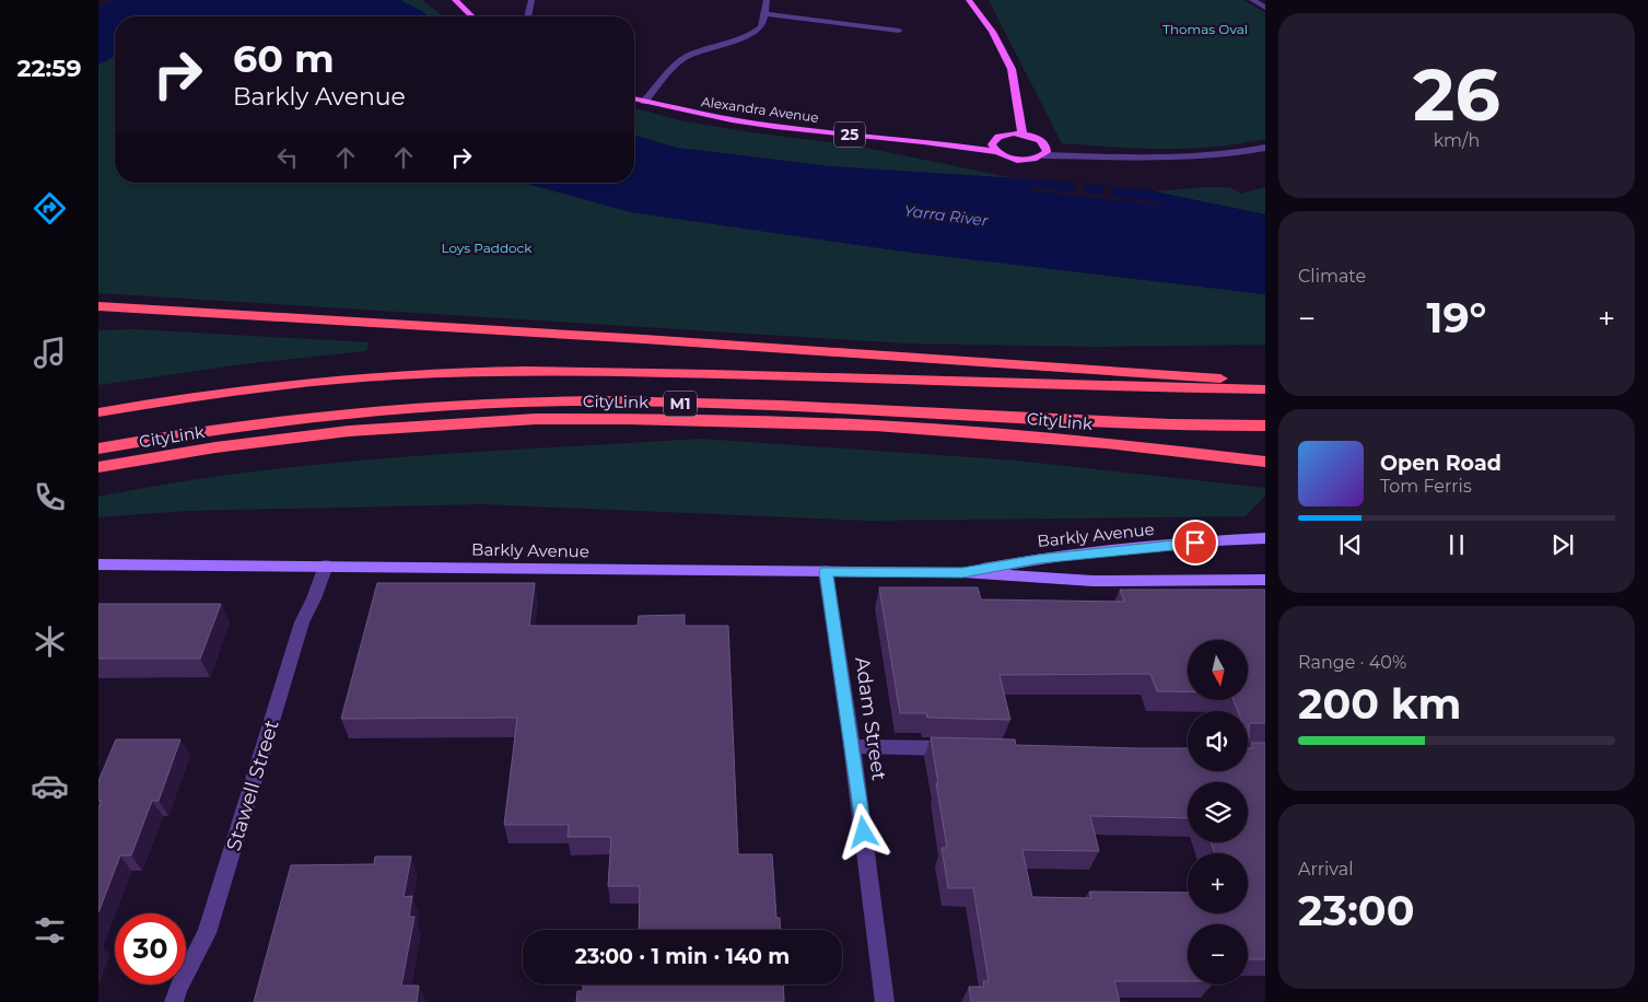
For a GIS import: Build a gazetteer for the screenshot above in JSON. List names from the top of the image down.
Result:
{
  "streets": {
    "highway": ["CityLink", "M1"],
    "main road": ["Alexandra Avenue", "25", "Barkly Avenue"],
    "street": ["Adam Street", "Stawell Street"]
  },
  "crossings": [
    ["Alexandra Avenue", "25"],
    ["Barkly Avenue", "Adam Street"],
    ["Barkly Avenue", "Stawell Street"]
  ],
  "water": ["Yarra River"],
  "parks": ["Thomas Oval", "Loys Paddock"],
  "north": "bottom",
  "page": {
    "tabs": "22:59",
    "tile": [
      ["26", "km/h"],
      "Climate",
      ["Range · 40%", "200 km"],
      ["Arrival", "23:00"]
    ],
    "turn": ["60 m", "Barkly Avenue"],
    "heat": ["−", "19°", "+"],
    "song": ["Open Road", "Tom Ferris"],
    "map_buttons": ["+", "−"],
    "limit": "30",
    "trip": "23:00 · 1 min · 140 m"
  }
}
